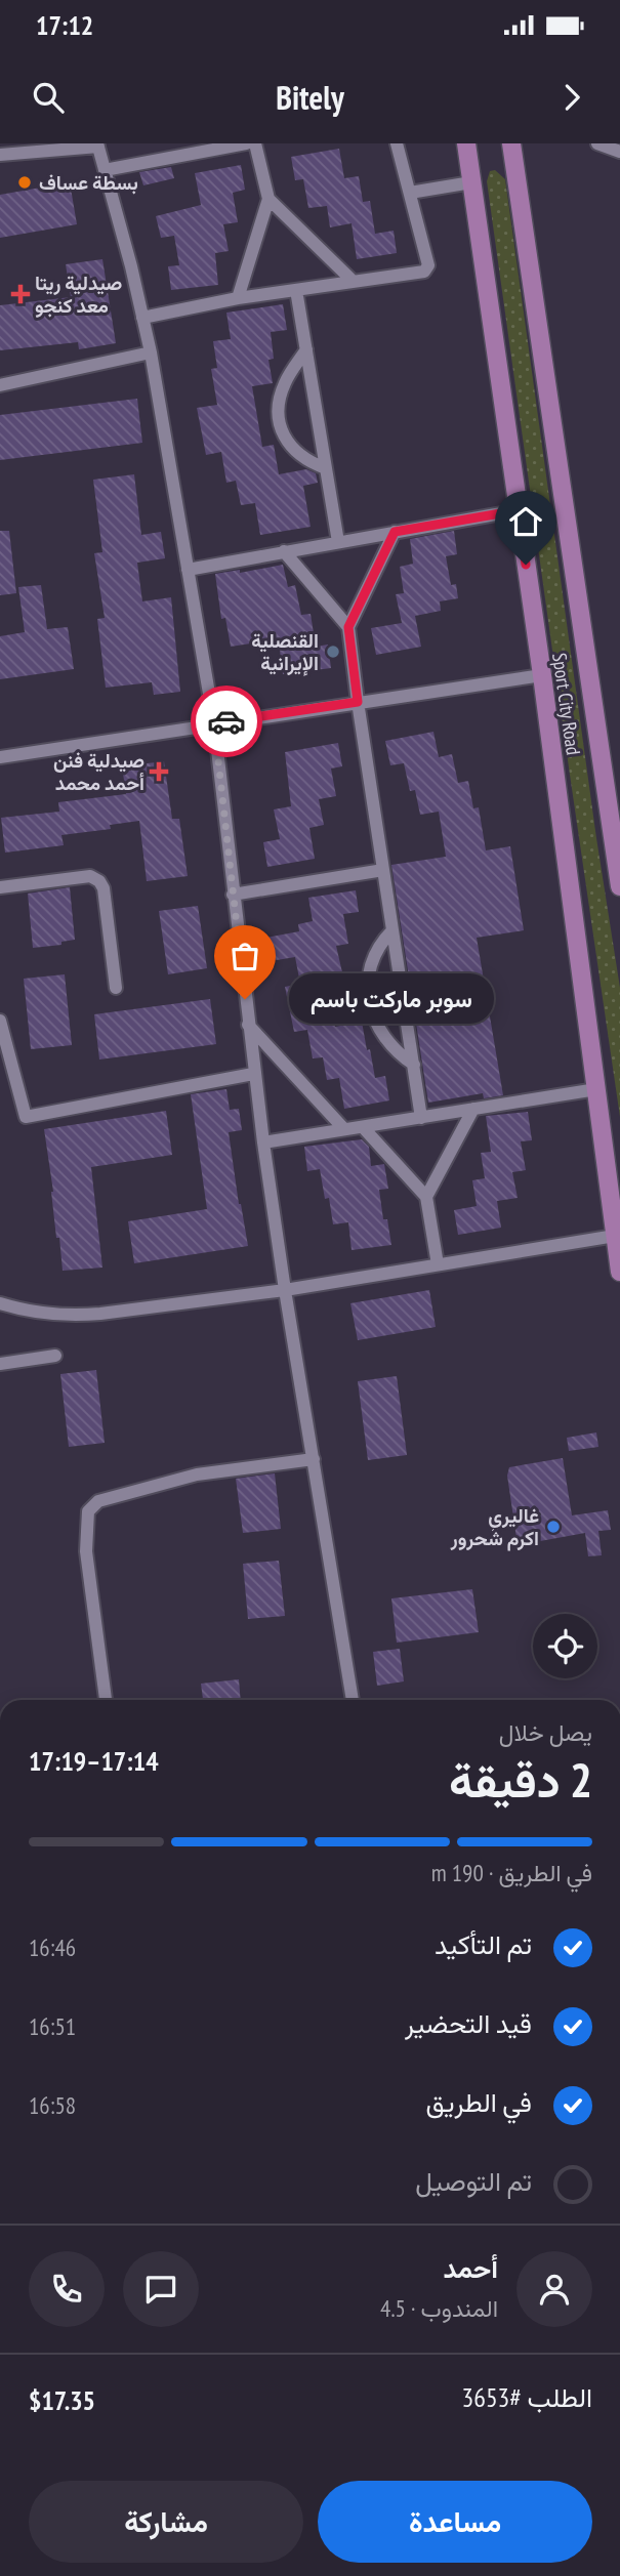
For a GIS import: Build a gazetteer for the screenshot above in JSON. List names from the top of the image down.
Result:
{
  "streets": {
    "main road": ["Sport City Road"]
  },
  "places": {
    "other": [
      "بسطة عساف",
      "القنصلية الإيرانية",
      "سوبر ماركت باسم",
      "غاليري اكرم شحرور"
    ],
    "health": ["صيدلية ريتا معد كنجو", "صيدلية فنن أحمد محمد"]
  },
  "page": {
    "status": "17:12",
    "header": "Bitely",
    "bubble": "سوبر ماركت باسم",
    "heading": ["2 دقيقة", "يصل خلال", "17:14–17:19"],
    "panel": [
      "أحمد",
      "المندوب · 4.5",
      "الطلب #3653",
      "$17.35"
    ],
    "bar": "في الطريق · 190 m",
    "list": [
      ["تم التأكيد", "16:46"],
      ["قيد التحضير", "16:51"],
      ["في الطريق", "16:58"],
      "تم التوصيل"
    ],
    "buttons": ["مساعدة", "مشاركة"]
  }
}
